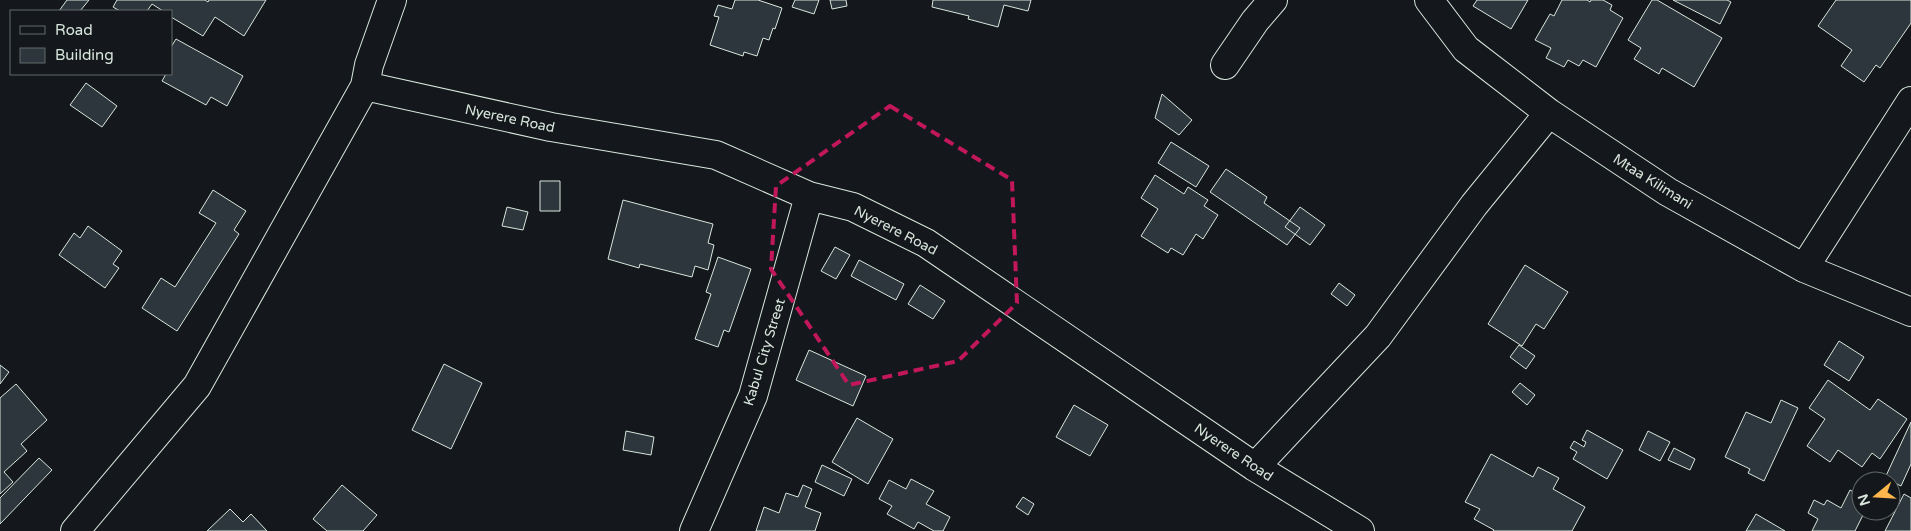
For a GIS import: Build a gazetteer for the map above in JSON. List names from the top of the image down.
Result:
{
  "streets": {
    "street": ["Nyerere Road", "Mtaa Kilimani", "Kabul City Street"]
  },
  "crossings": [
    ["Nyerere Road", "Kabul City Street"]
  ],
  "legend": ["Road", "Building"],
  "north": "left"
}
